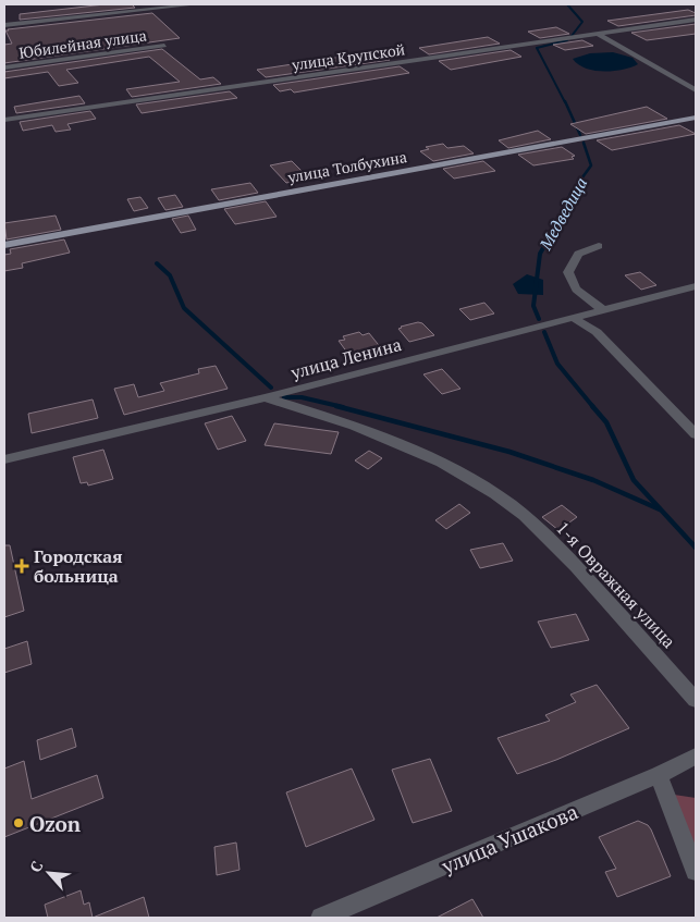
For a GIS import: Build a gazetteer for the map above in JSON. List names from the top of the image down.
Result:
{
  "streets": {
    "main road": ["улица Толбухина"],
    "street": [
      "Юбилейная улица",
      "улица Крупской",
      "улица Ленина",
      "1-я Овражная улица",
      "улица Ушакова"
    ]
  },
  "crossings": [
    ["улица Ленина", "1-я Овражная улица"]
  ],
  "water": ["Медведица"],
  "places": {
    "health": ["Городская больница"],
    "other": ["Ozon"]
  },
  "north": "top left"
}
